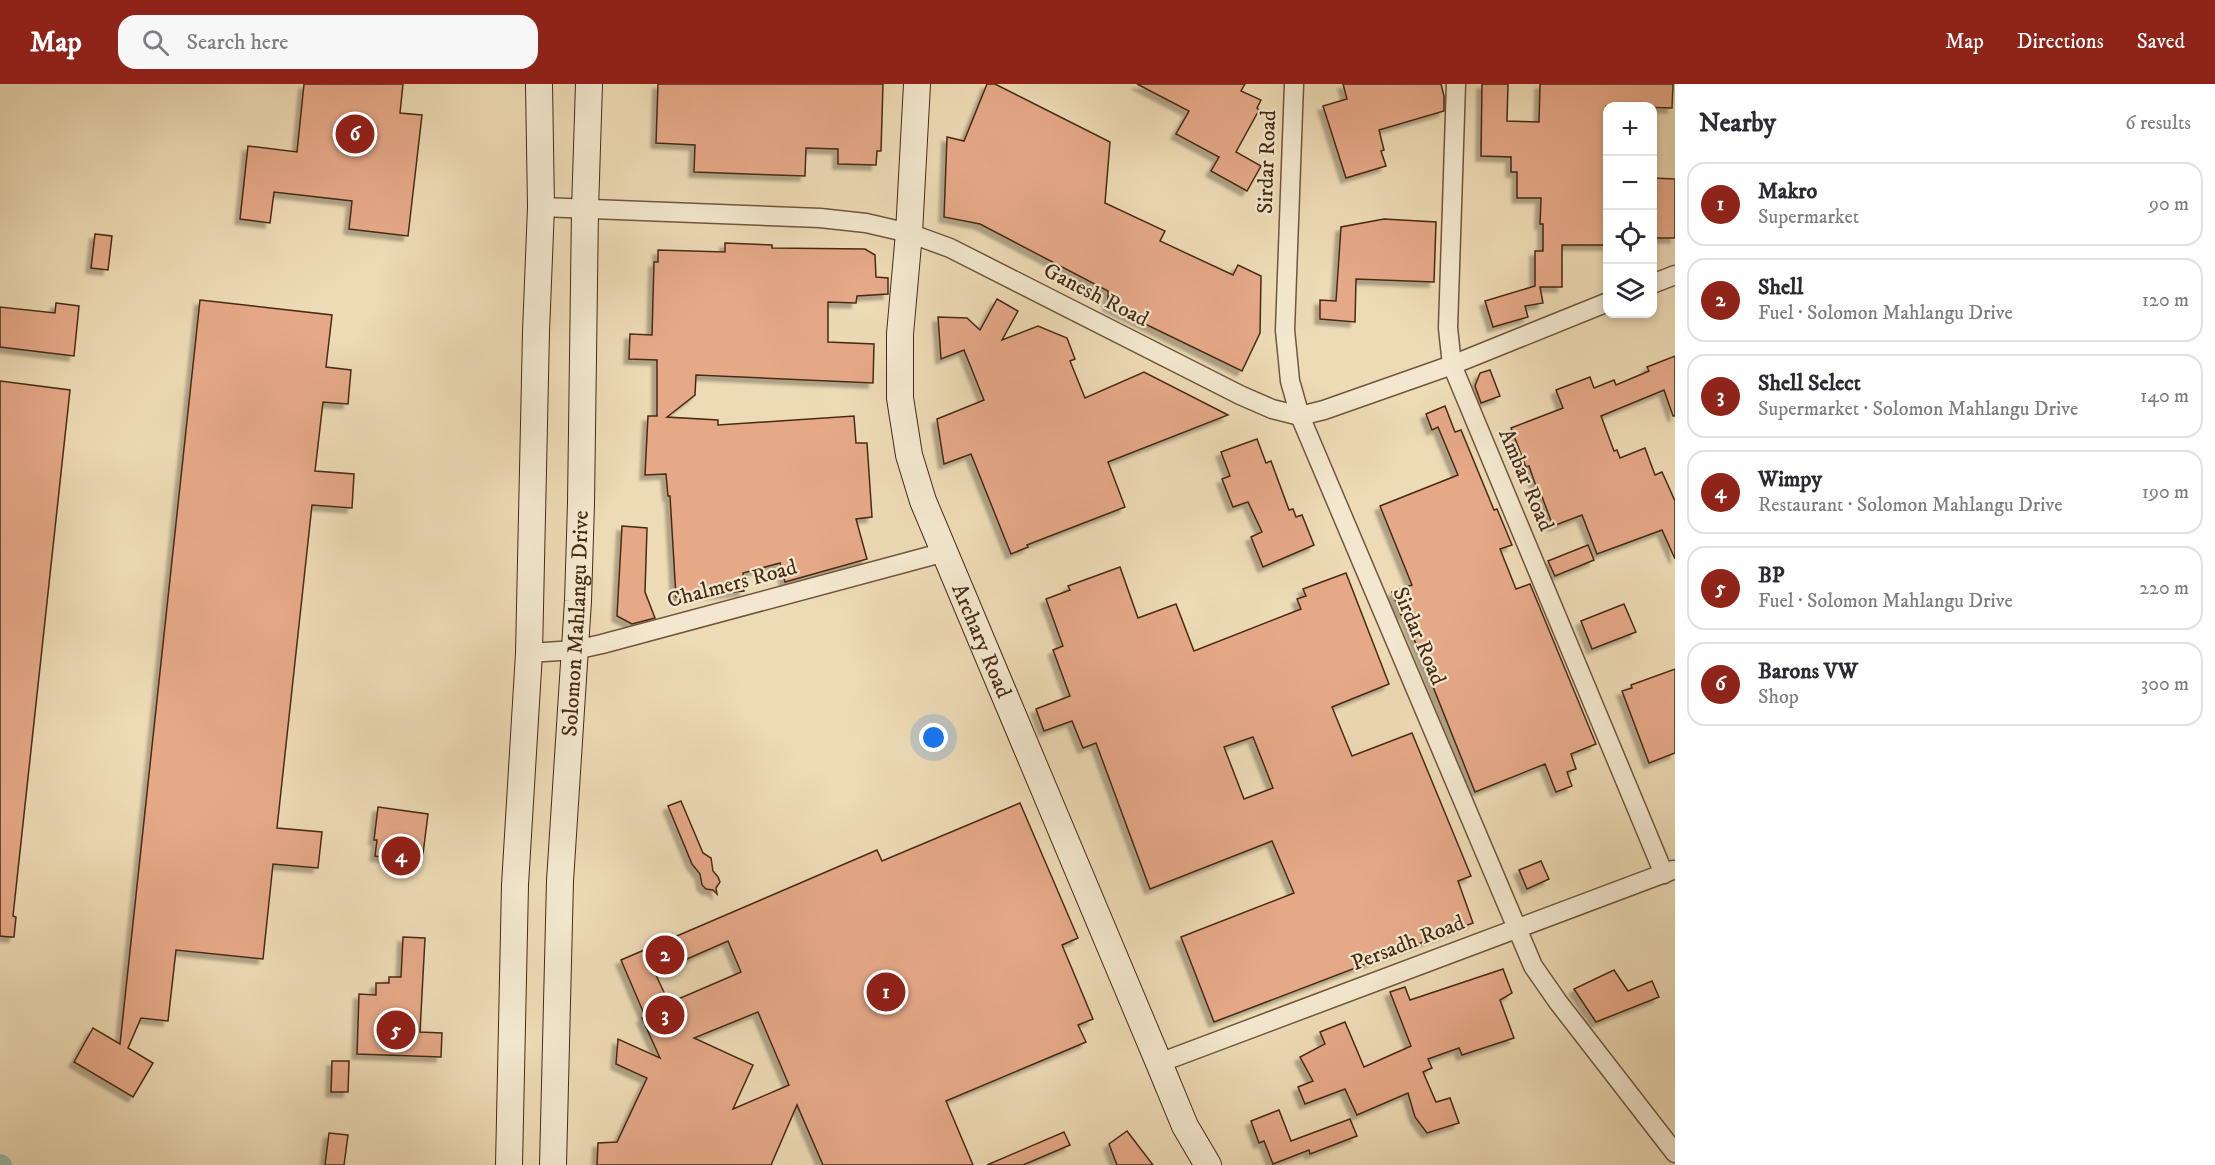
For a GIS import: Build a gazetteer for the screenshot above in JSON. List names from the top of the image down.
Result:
{
  "streets": {
    "main road": ["Solomon Mahlangu Drive", "Archary Road"],
    "street": [
      "Sirdar Road",
      "Ganesh Road",
      "Ambar Road",
      "Chalmers Road",
      "Persadh Road"
    ]
  },
  "crossings": [
    ["Sirdar Road", "Ganesh Road"],
    ["Sirdar Road", "Persadh Road"],
    ["Ganesh Road", "Ambar Road"],
    ["Ganesh Road", "Solomon Mahlangu Drive"],
    ["Ganesh Road", "Archary Road"],
    ["Ambar Road", "Persadh Road"],
    ["Chalmers Road", "Solomon Mahlangu Drive"],
    ["Chalmers Road", "Archary Road"],
    ["Archary Road", "Persadh Road"]
  ],
  "page": {
    "header": "Map",
    "search": "Search here",
    "nav": ["Map", "Directions", "Saved"],
    "heading": ["Nearby", "6 results"],
    "map_buttons": ["+", "−"],
    "pins": [
      "6",
      "4",
      "2",
      "1",
      "3",
      "5"
    ],
    "list": [
      {
        "mark": "1",
        "name": "Makro",
        "note": "Supermarket",
        "value": "90 m"
      },
      {
        "mark": "2",
        "name": "Shell",
        "note": "Fuel · Solomon Mahlangu Drive",
        "value": "120 m"
      },
      {
        "mark": "3",
        "name": "Shell Select",
        "note": "Supermarket · Solomon Mahlangu Drive",
        "value": "140 m"
      },
      {
        "mark": "4",
        "name": "Wimpy",
        "note": "Restaurant · Solomon Mahlangu Drive",
        "value": "190 m"
      },
      {
        "mark": "5",
        "name": "BP",
        "note": "Fuel · Solomon Mahlangu Drive",
        "value": "220 m"
      },
      {
        "mark": "6",
        "name": "Barons VW",
        "note": "Shop",
        "value": "300 m"
      }
    ]
  }
}
